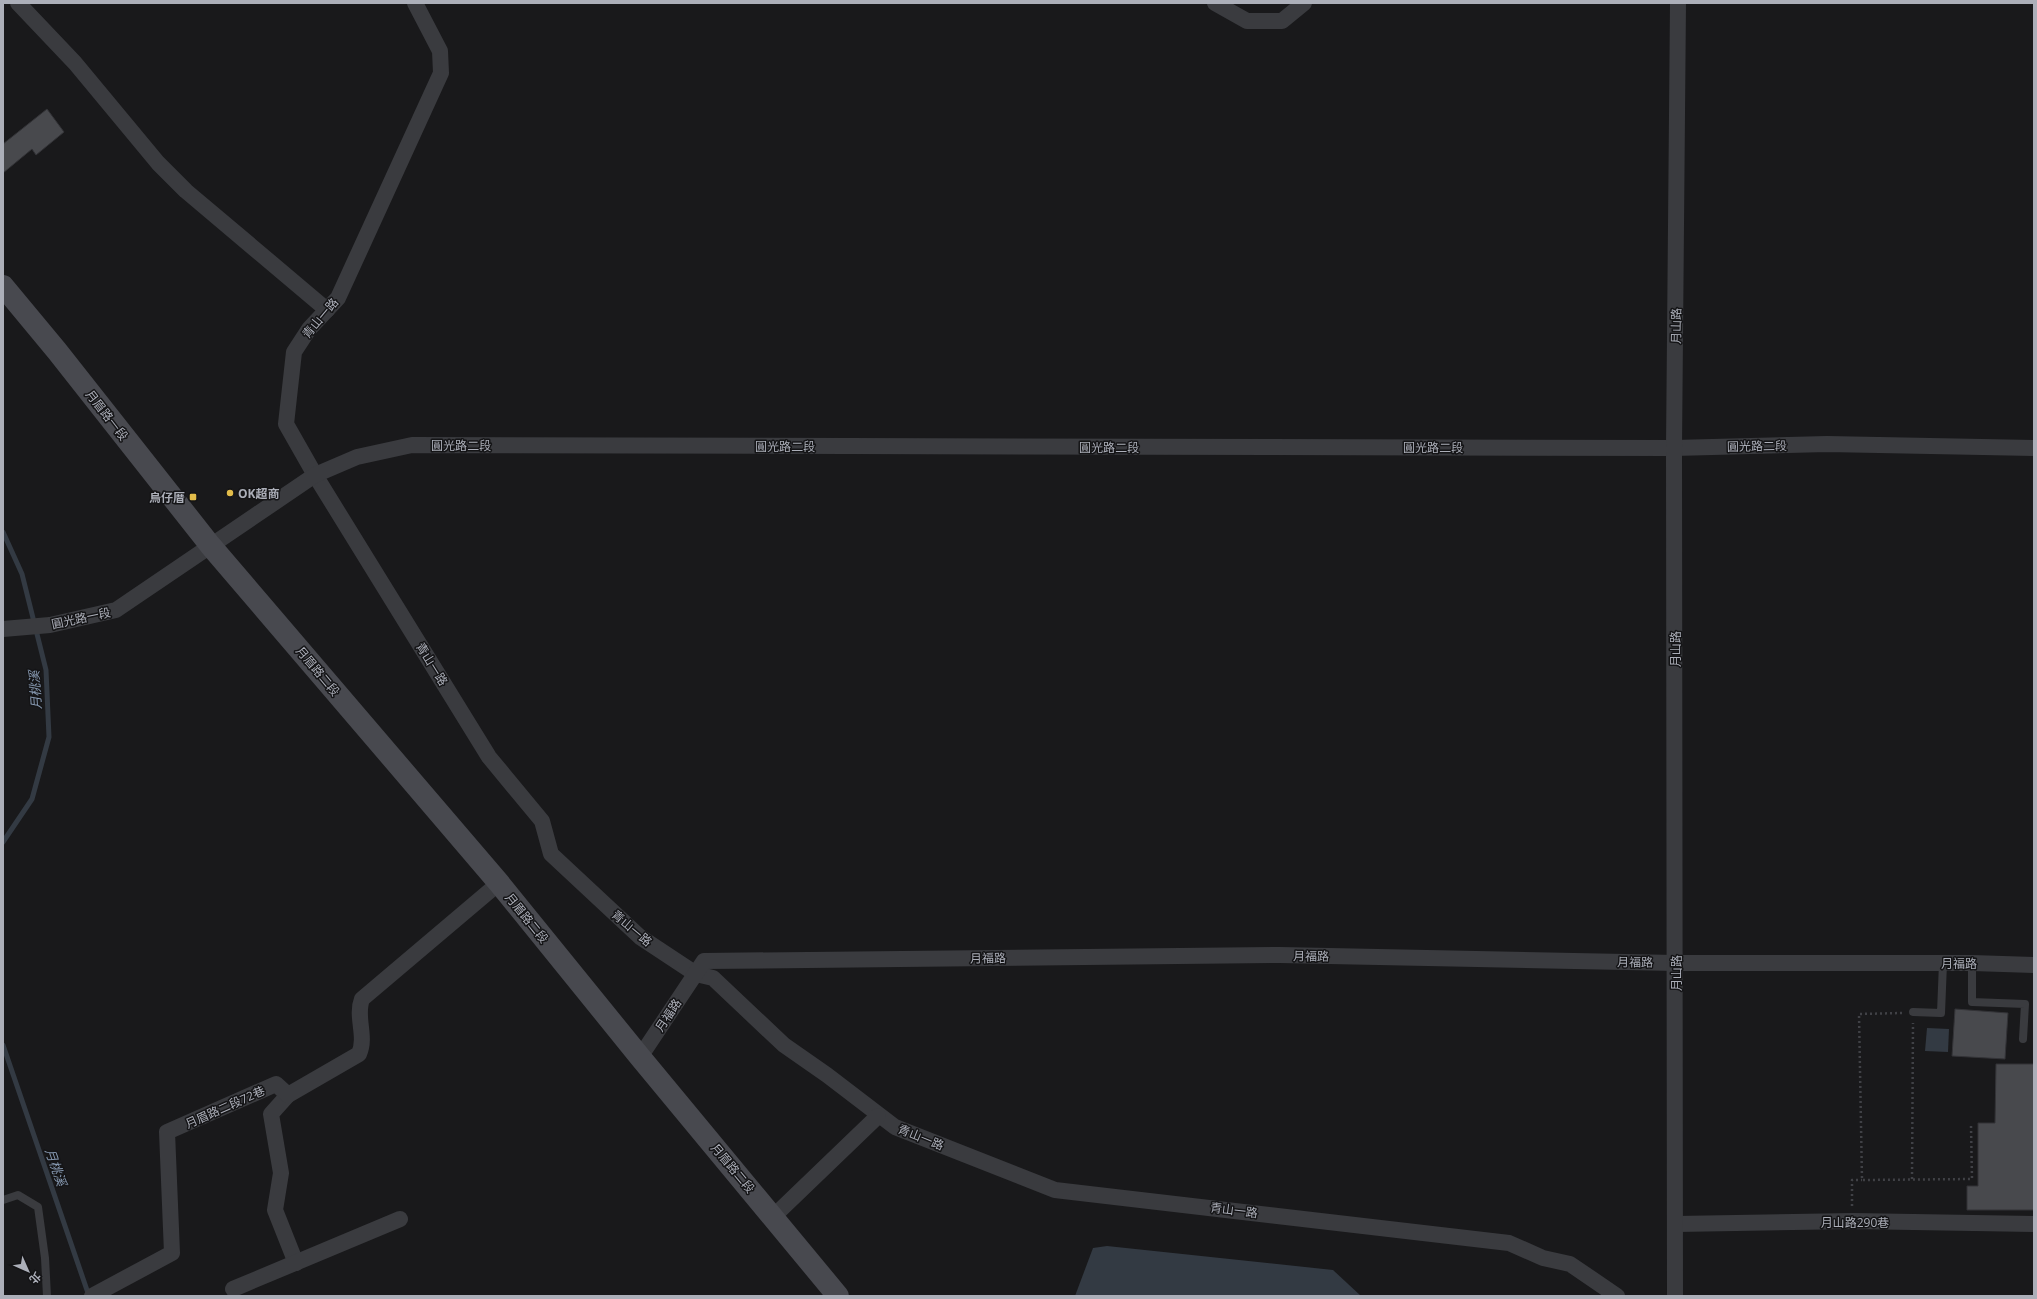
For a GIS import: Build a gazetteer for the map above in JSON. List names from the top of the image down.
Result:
{
  "streets": {
    "street": [
      "青山一路",
      "月山路",
      "月眉路一段",
      "圓光路二段",
      "圓光路一段",
      "月眉路二段",
      "月福路",
      "月眉路二段72巷",
      "月山路290巷"
    ]
  },
  "crossings": [
    ["青山一路", "圓光路二段"],
    ["青山一路", "月福路"],
    ["月山路", "圓光路二段"],
    ["月山路", "月福路"],
    ["月山路", "月山路290巷"],
    ["月眉路一段", "圓光路二段"],
    ["月眉路一段", "圓光路一段"],
    ["月眉路一段", "月眉路二段"],
    ["圓光路二段", "圓光路一段"],
    ["圓光路二段", "月眉路二段"],
    ["圓光路一段", "月眉路二段"],
    ["月眉路二段", "月福路"]
  ],
  "water": ["月桃溪"],
  "places": {
    "other": ["OK超商"],
    "transit": ["烏仔厝"]
  },
  "north": "bottom right"
}
